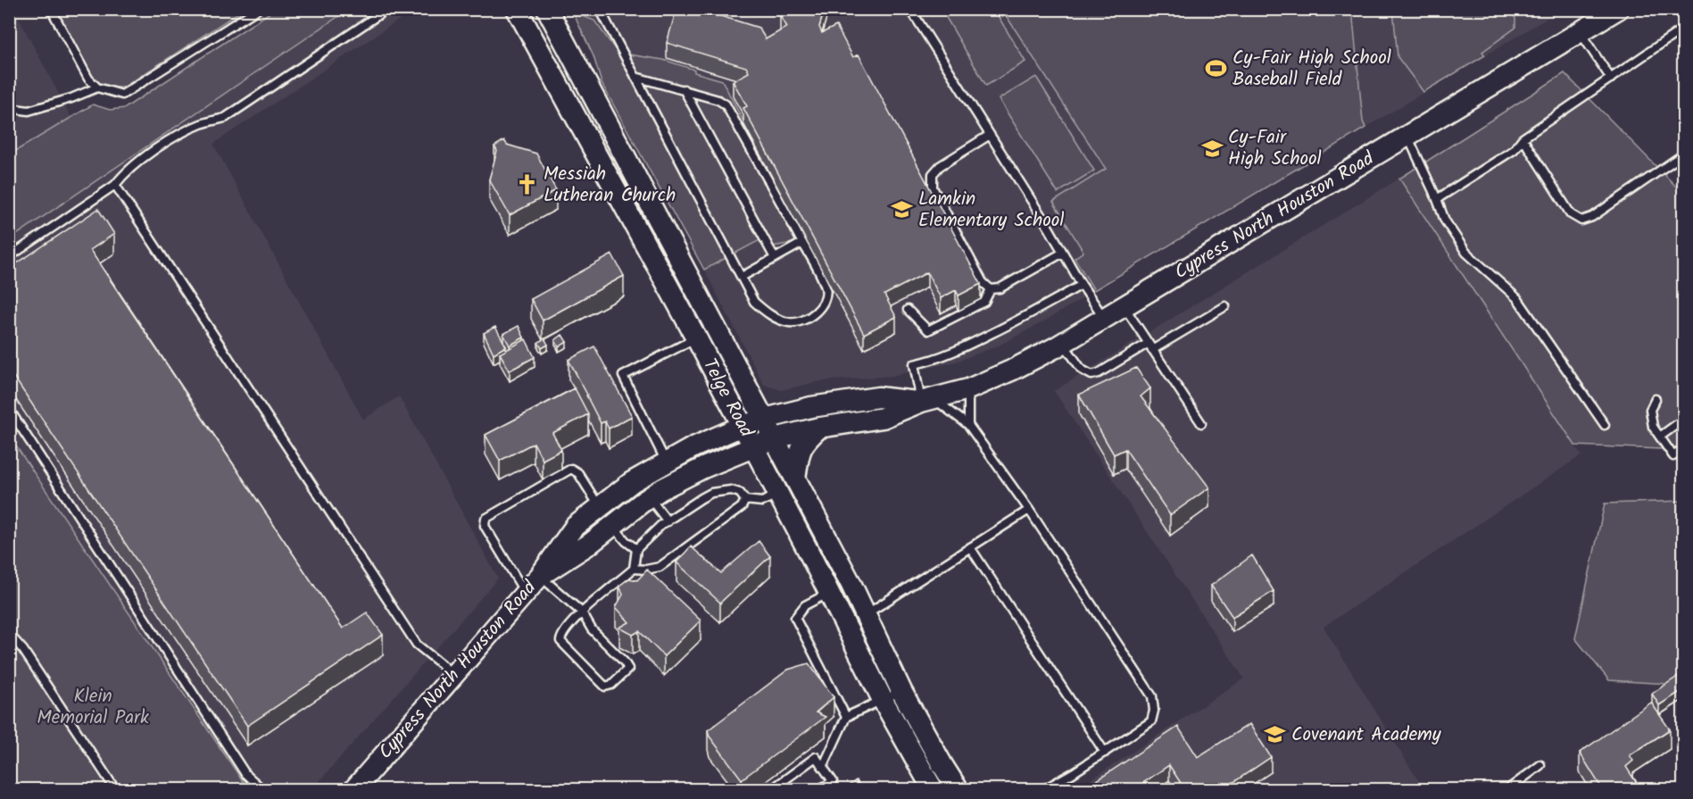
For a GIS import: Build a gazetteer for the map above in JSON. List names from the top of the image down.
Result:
{
  "streets": {
    "main road": ["Cypress North Houston Road", "Telge Road"]
  },
  "crossings": [
    ["Cypress North Houston Road", "Telge Road"]
  ],
  "parks": ["Klein Memorial Park"],
  "places": {
    "sports": ["Cy-Fair High School Baseball Field"],
    "school or university": ["Cy-Fair High School", "Lamkin Elementary School", "Covenant Academy"],
    "church": ["Messiah Lutheran Church"]
  }
}
